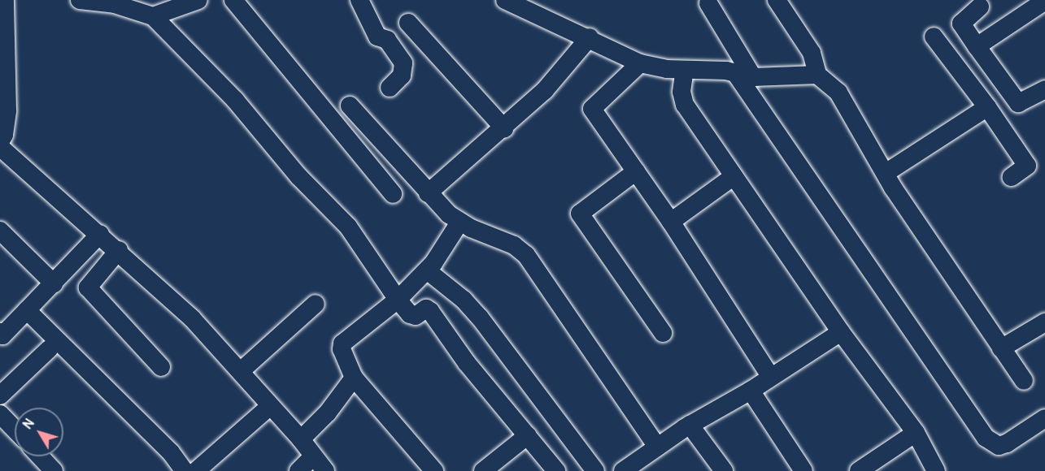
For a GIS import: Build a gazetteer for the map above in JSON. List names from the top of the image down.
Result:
{
  "north": "top left"
}
